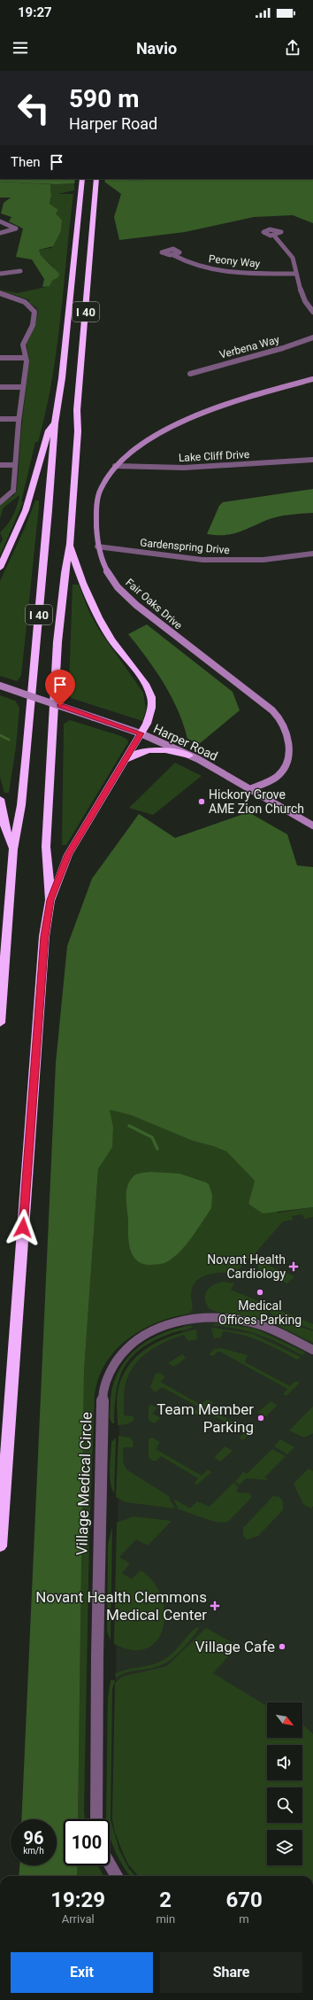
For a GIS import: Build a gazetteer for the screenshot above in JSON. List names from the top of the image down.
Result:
{
  "streets": {
    "highway": ["I 40"],
    "street": [
      "Peony Way",
      "Verbena Way",
      "Lake Cliff Drive",
      "Gardenspring Drive",
      "Fair Oaks Drive",
      "Harper Road",
      "Village Medical Circle"
    ]
  },
  "crossings": [
    ["Lake Cliff Drive", "Fair Oaks Drive"],
    ["Gardenspring Drive", "Fair Oaks Drive"],
    ["Fair Oaks Drive", "Harper Road"]
  ],
  "places": {
    "other": [
      "Hickory Grove AME Zion Church",
      "Medical Offices Parking",
      "Team Member Parking",
      "Village Cafe"
    ],
    "health": ["Novant Health Cardiology", "Novant Health Clemmons Medical Center"]
  },
  "north": "bottom right",
  "page": {
    "status": "19:27",
    "header": "Navio",
    "turn": ["590 m", "Harper Road"],
    "then": "Then",
    "speed": "96 km/h",
    "limit": "100",
    "eta": [
      "19:29",
      "Arrival",
      "2",
      "min",
      "670",
      "m"
    ],
    "buttons": ["Exit", "Share"]
  }
}
